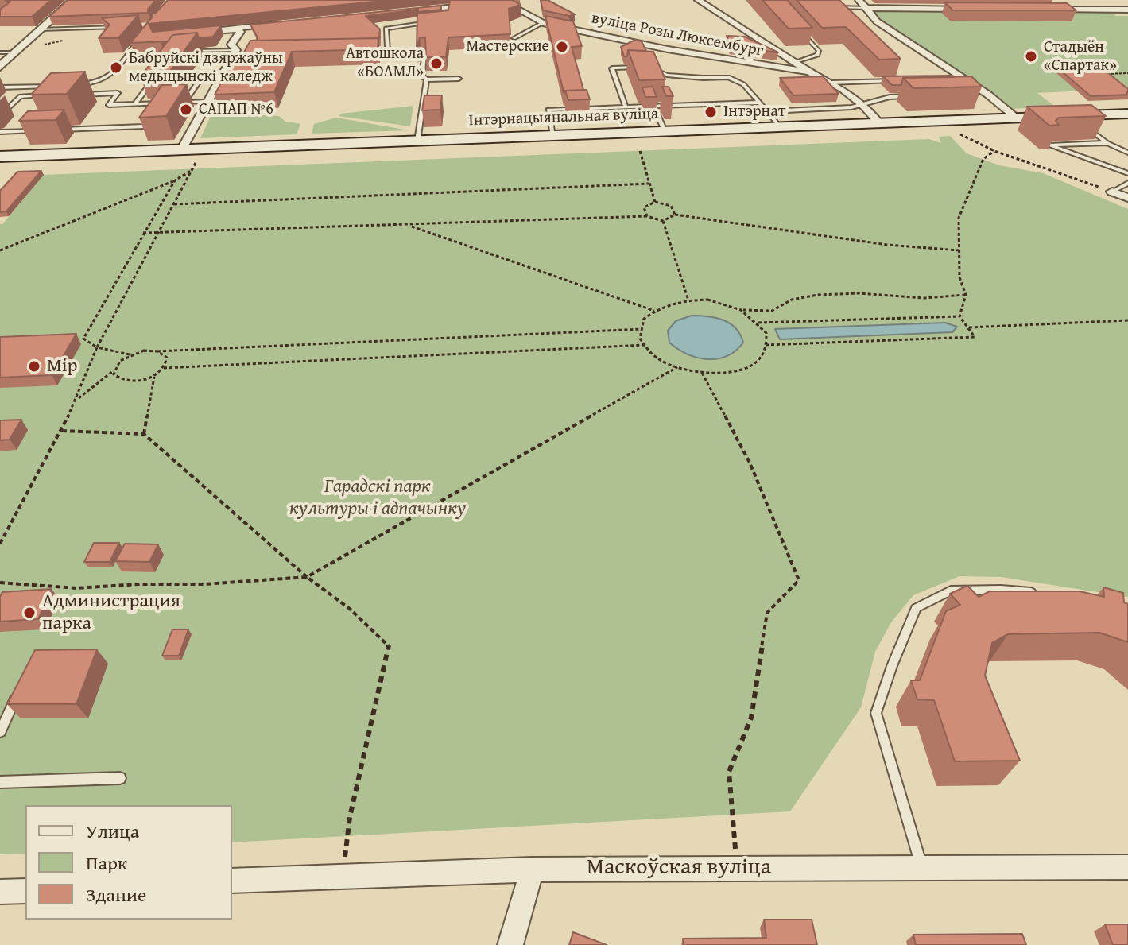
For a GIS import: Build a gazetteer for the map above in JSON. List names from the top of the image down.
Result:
{
  "streets": {
    "main road": ["Інтэрнацыянальная вуліца"],
    "street": ["вуліца Розы Люксембург", "Маскоўская вуліца"]
  },
  "parks": ["Гарадскі парк культуры і адпачынку"],
  "places": [
    "Мастерские",
    "Стадыён «Спартак»",
    "Автошкола «БОАМЛ»",
    "Бабруйскі дзяржаўны медыцынскі каледж",
    "САПАП №6",
    "Інтэрнат",
    "Мір",
    "Администрация парка"
  ],
  "legend": ["Улица", "Парк", "Здание"]
}
